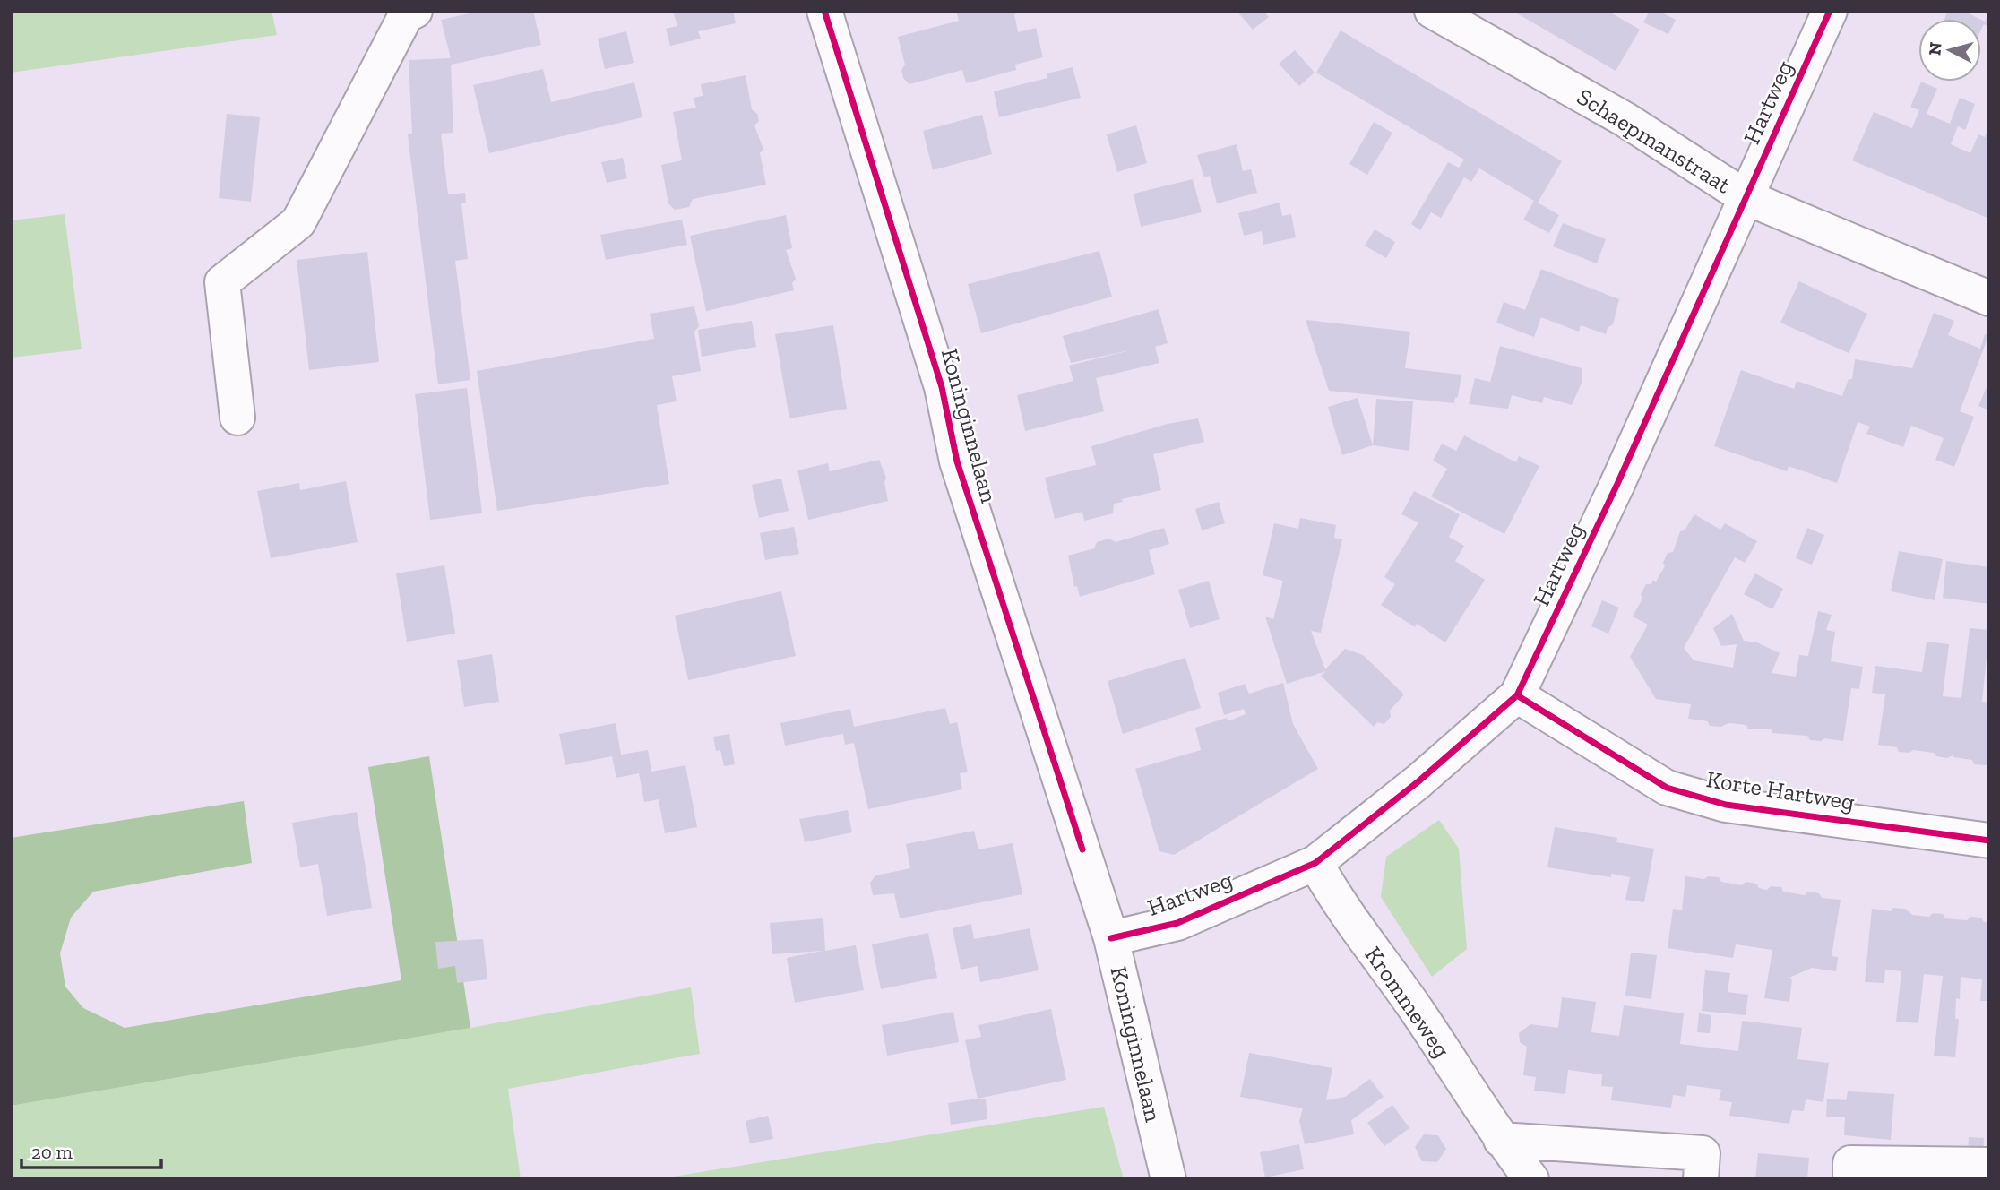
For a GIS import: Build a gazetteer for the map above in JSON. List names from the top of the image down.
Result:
{
  "streets": {
    "street": [
      "Hartweg",
      "Schaepmanstraat",
      "Koninginnelaan",
      "Korte Hartweg",
      "Krommeweg"
    ]
  },
  "crossings": [
    ["Hartweg", "Schaepmanstraat"],
    ["Hartweg", "Koninginnelaan"],
    ["Hartweg", "Korte Hartweg"],
    ["Hartweg", "Krommeweg"]
  ],
  "scale_bar": "20 m",
  "north": "left"
}
